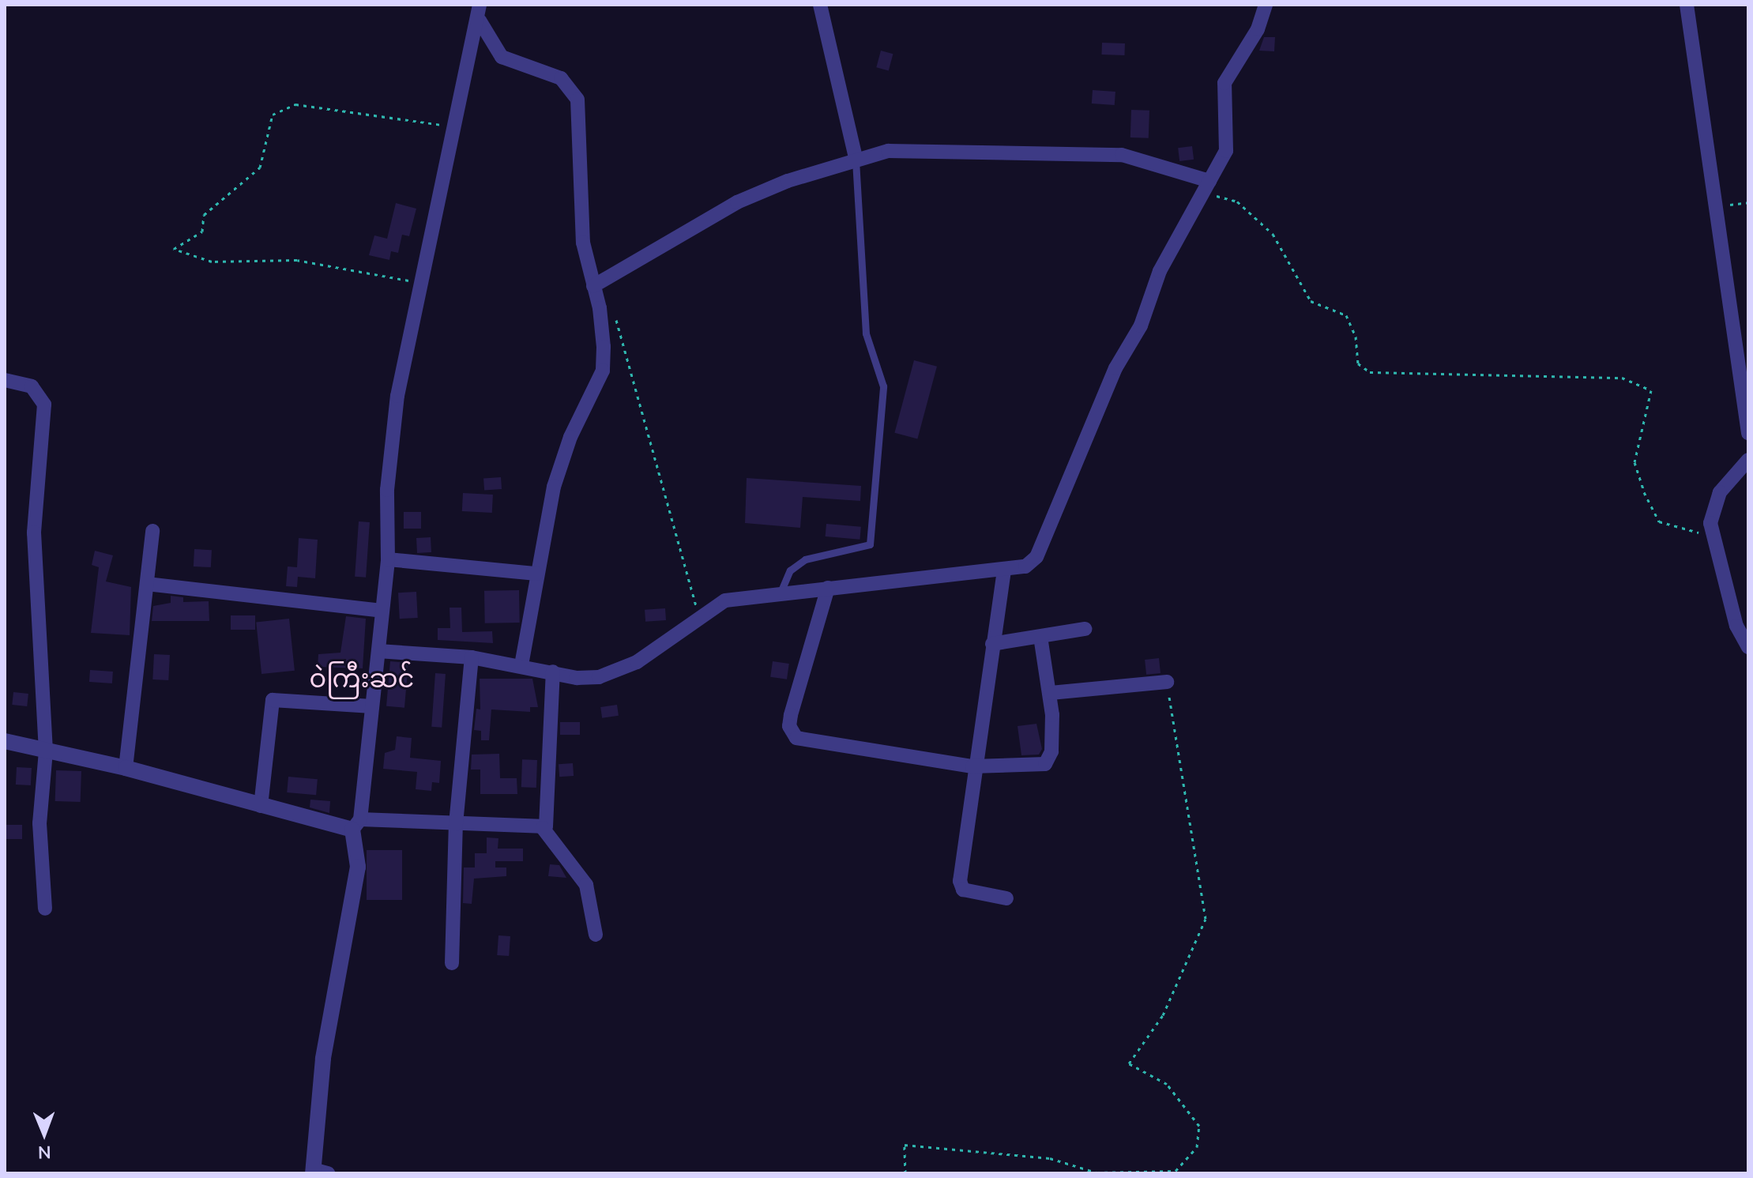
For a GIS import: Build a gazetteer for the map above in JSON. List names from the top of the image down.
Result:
{
  "districts": ["ဝဲကြီးဆင်"],
  "north": "bottom"
}
